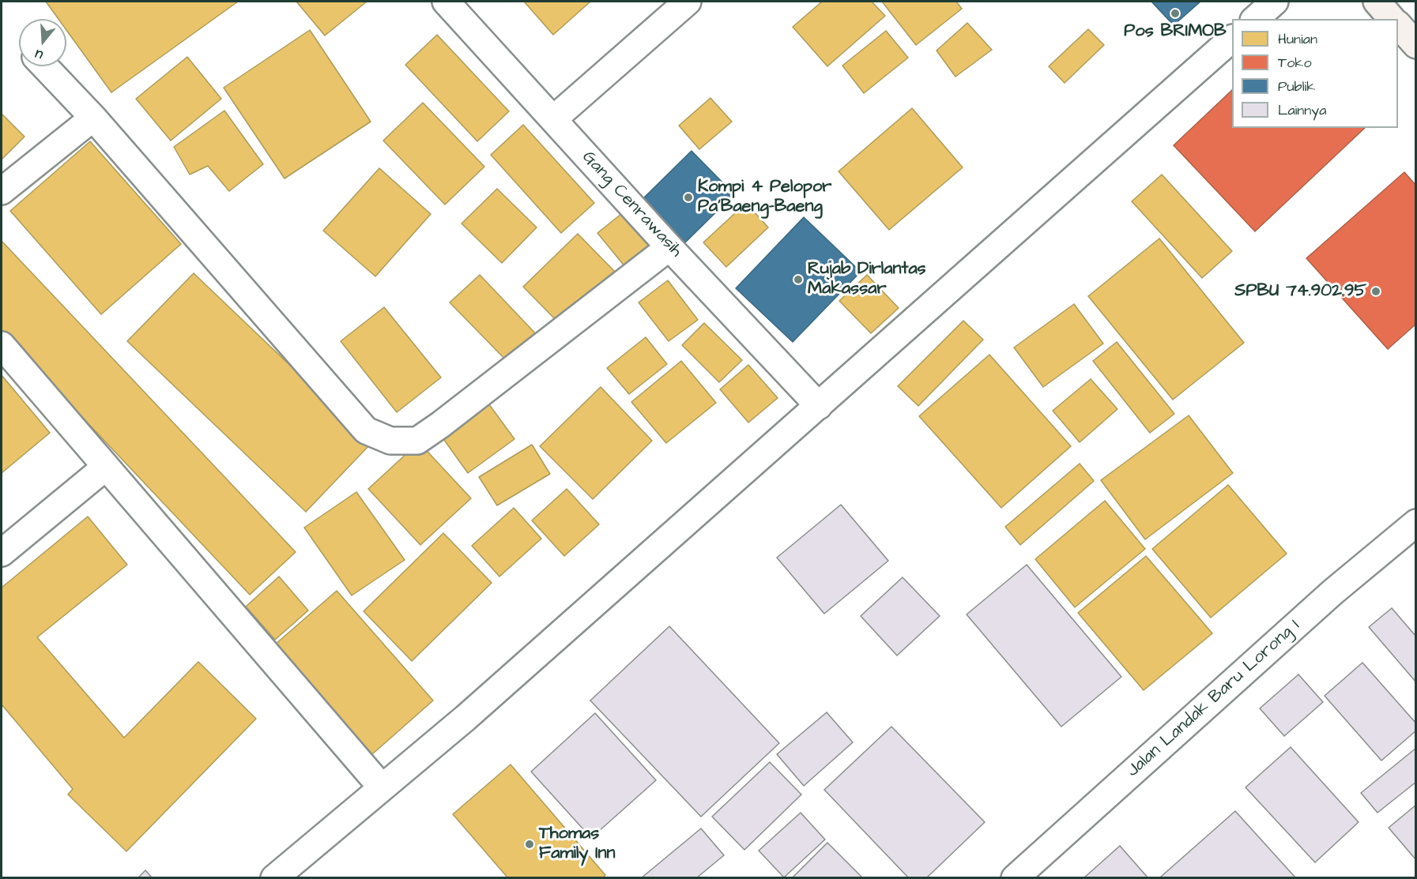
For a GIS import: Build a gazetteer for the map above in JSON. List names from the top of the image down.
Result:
{
  "streets": {
    "street": ["Gang Cenrawasih", "Jalan Landak Baru Lorong I"]
  },
  "places": [
    "Pos BRIMOB",
    "Kompi 4 Pelopor Pa'Baeng-Baeng",
    "Rujab Dirlantas Makassar",
    "SPBU 74.902.95",
    "Thomas Family Inn"
  ],
  "legend": [
    "Hunian",
    "Toko",
    "Publik",
    "Lainnya"
  ],
  "north": "bottom"
}
